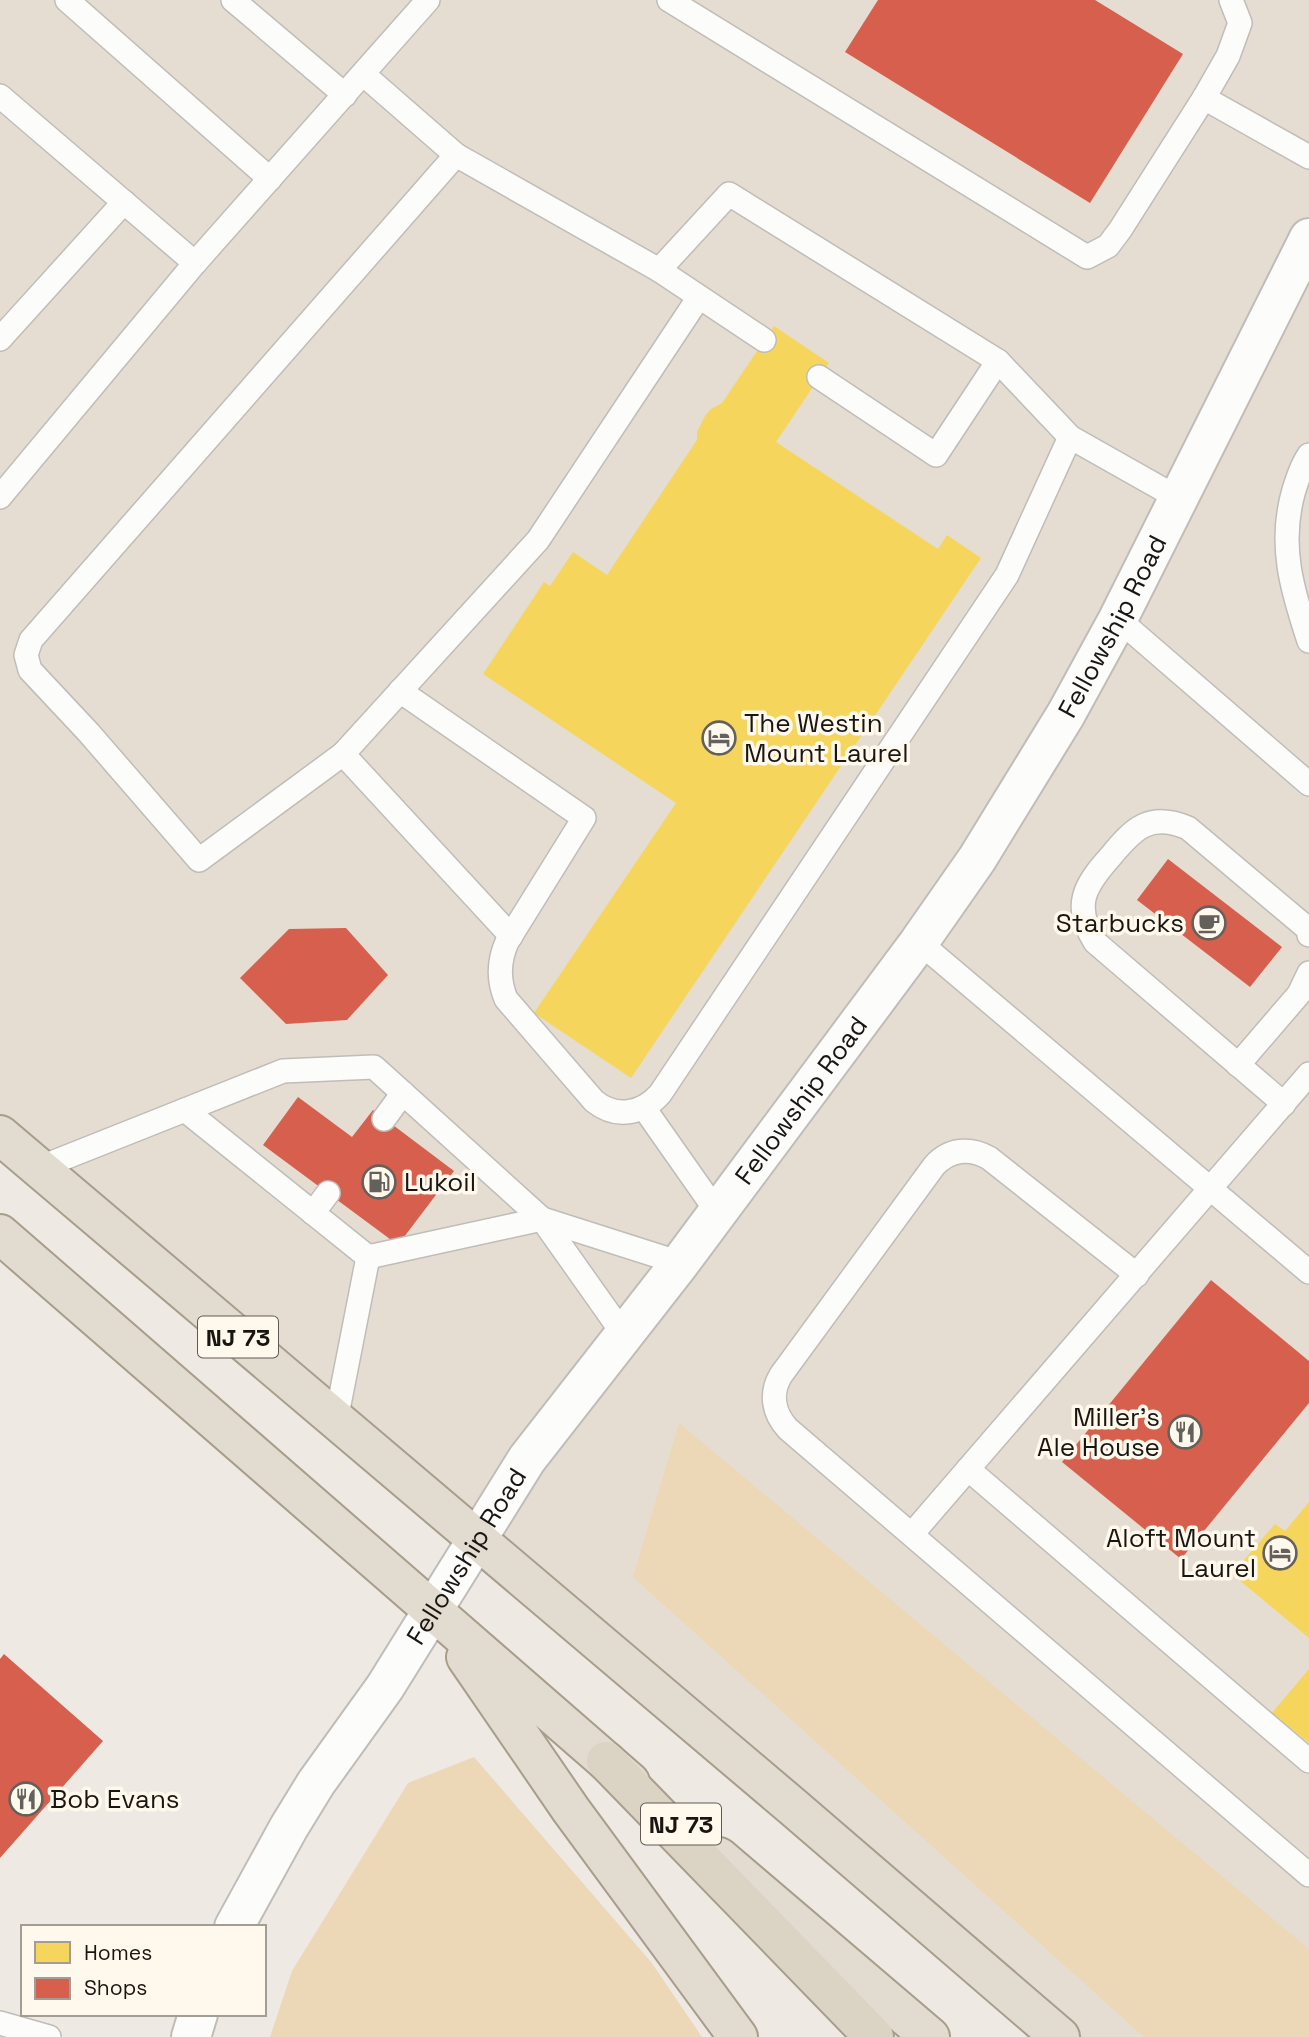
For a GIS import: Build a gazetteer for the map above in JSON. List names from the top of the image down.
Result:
{
  "streets": {
    "highway": ["NJ 73"],
    "street": ["Fellowship Road"]
  },
  "crossings": [
    ["Fellowship Road", "NJ 73"]
  ],
  "places": {
    "hotel": ["The Westin Mount Laurel", "Aloft Mount Laurel"],
    "cafe": ["Starbucks"],
    "fuel station": ["Lukoil"],
    "restaurant": ["Miller's Ale House", "Bob Evans"]
  },
  "legend": ["Homes", "Shops"]
}
